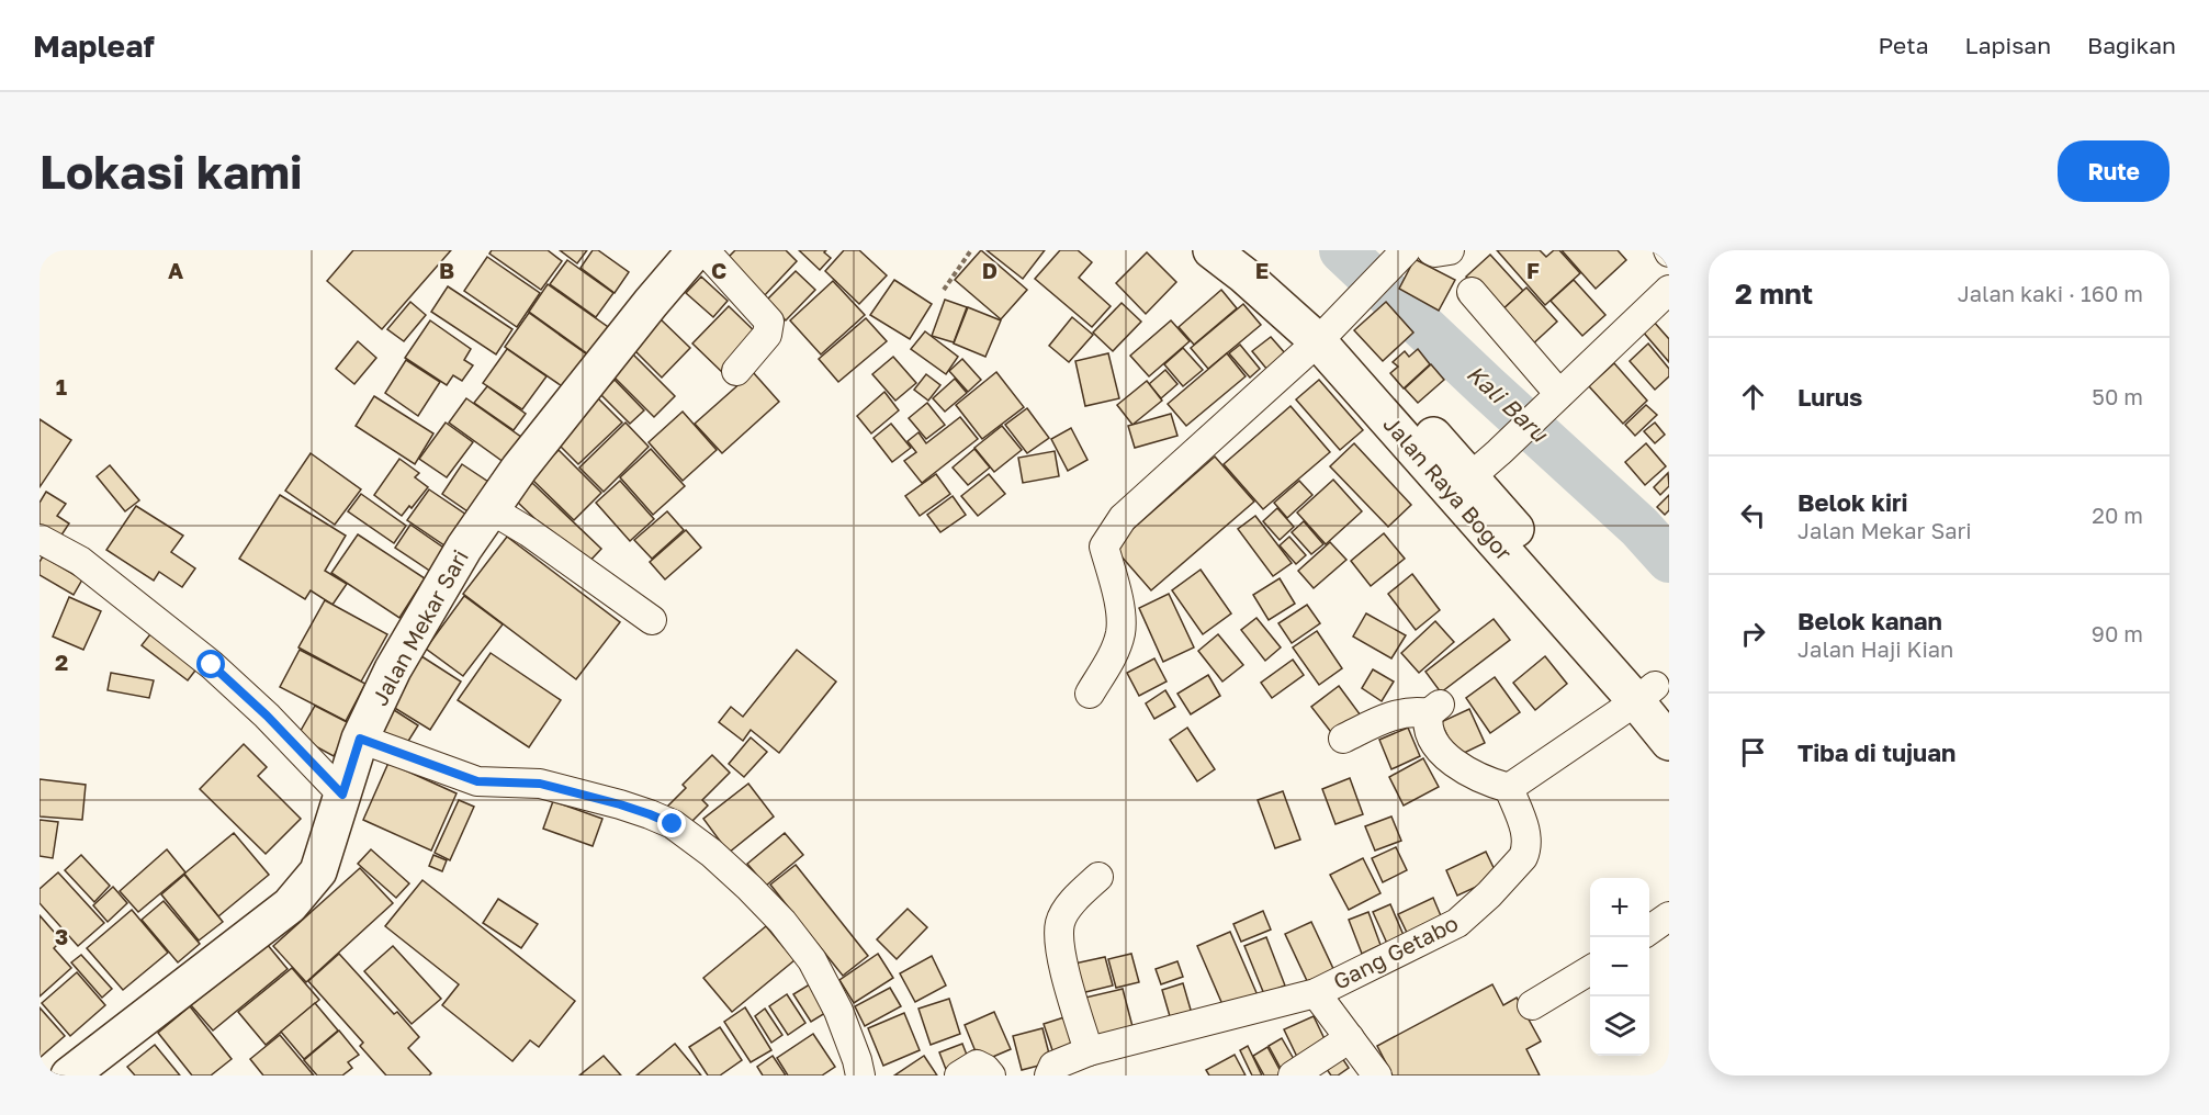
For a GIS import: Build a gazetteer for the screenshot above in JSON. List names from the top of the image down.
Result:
{
  "streets": {
    "main road": ["Jalan Raya Bogor", "Jalan Mekar Sari"],
    "street": ["Gang Getabo"]
  },
  "water": ["Kali Baru"],
  "page": {
    "header": "Mapleaf",
    "nav": ["Peta", "Lapisan", "Bagikan"],
    "buttons": "Rute",
    "title": "Lokasi kami",
    "heading": ["2 mnt", "Jalan kaki · 160 m"],
    "list": [
      ["Lurus", "50 m"],
      ["Belok kiri", "Jalan Mekar Sari", "20 m"],
      ["Belok kanan", "Jalan Haji Kian", "90 m"],
      "Tiba di tujuan"
    ],
    "map_buttons": ["+", "−"]
  },
  "grid": {
    "columns": [
      "A",
      "B",
      "C",
      "D",
      "E",
      "F"
    ],
    "rows": ["1", "2", "3"]
  }
}
